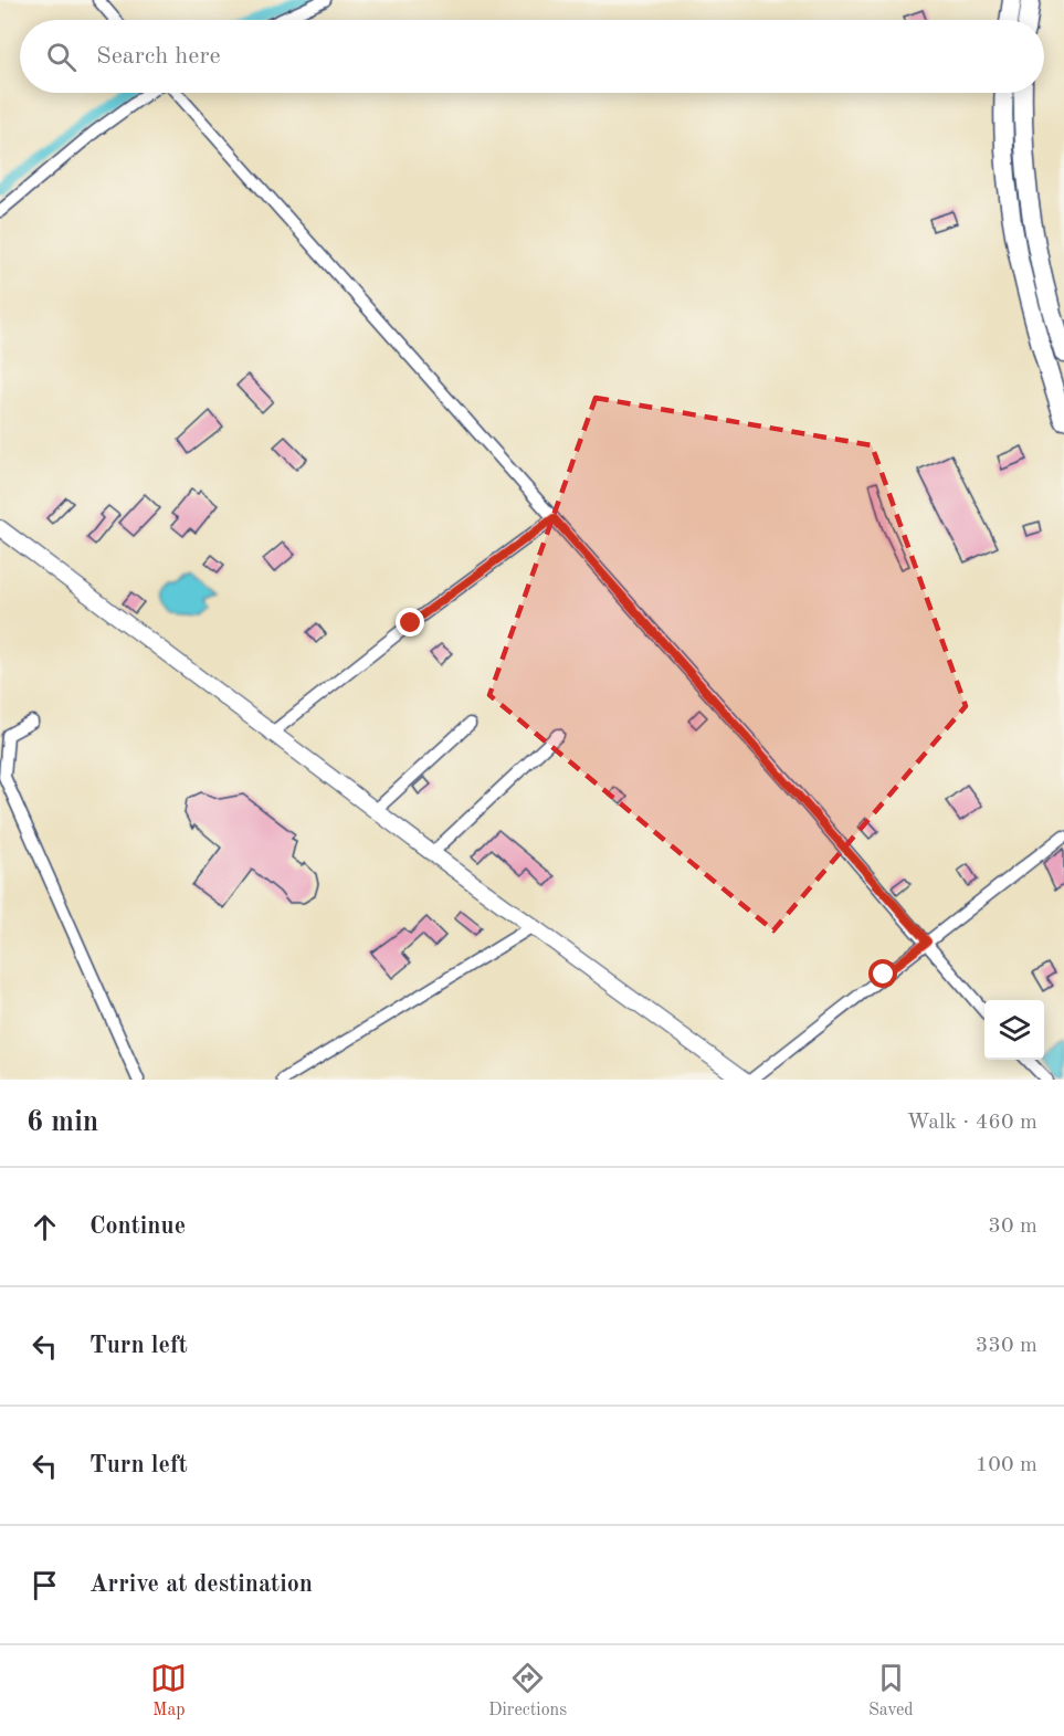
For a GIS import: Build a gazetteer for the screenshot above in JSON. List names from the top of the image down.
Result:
{
  "page": {
    "search": "Search here",
    "heading": ["6 min", "Walk · 460 m"],
    "list": [
      ["Continue", "30 m"],
      ["Turn left", "330 m"],
      ["Turn left", "100 m"],
      "Arrive at destination"
    ],
    "nav": ["Map", "Directions", "Saved"]
  }
}
